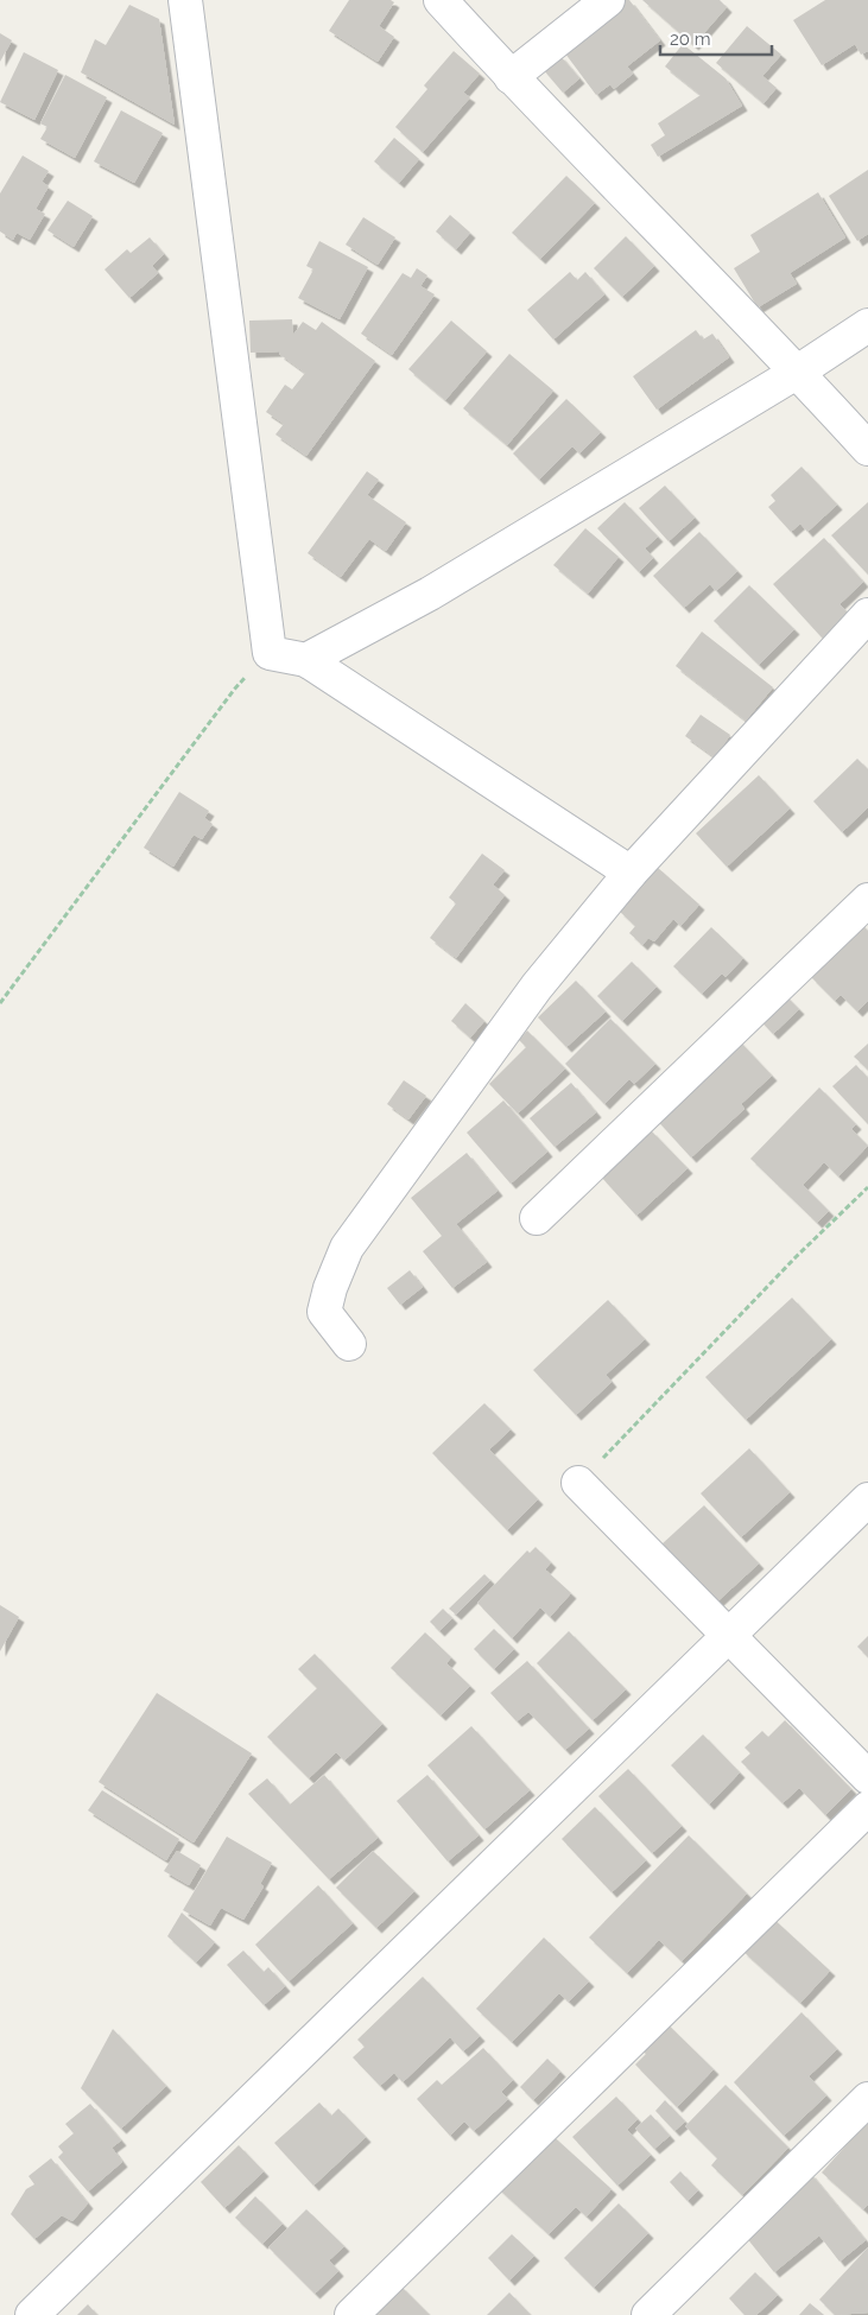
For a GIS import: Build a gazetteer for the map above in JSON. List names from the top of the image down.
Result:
{
  "scale_bar": "20 m"
}
